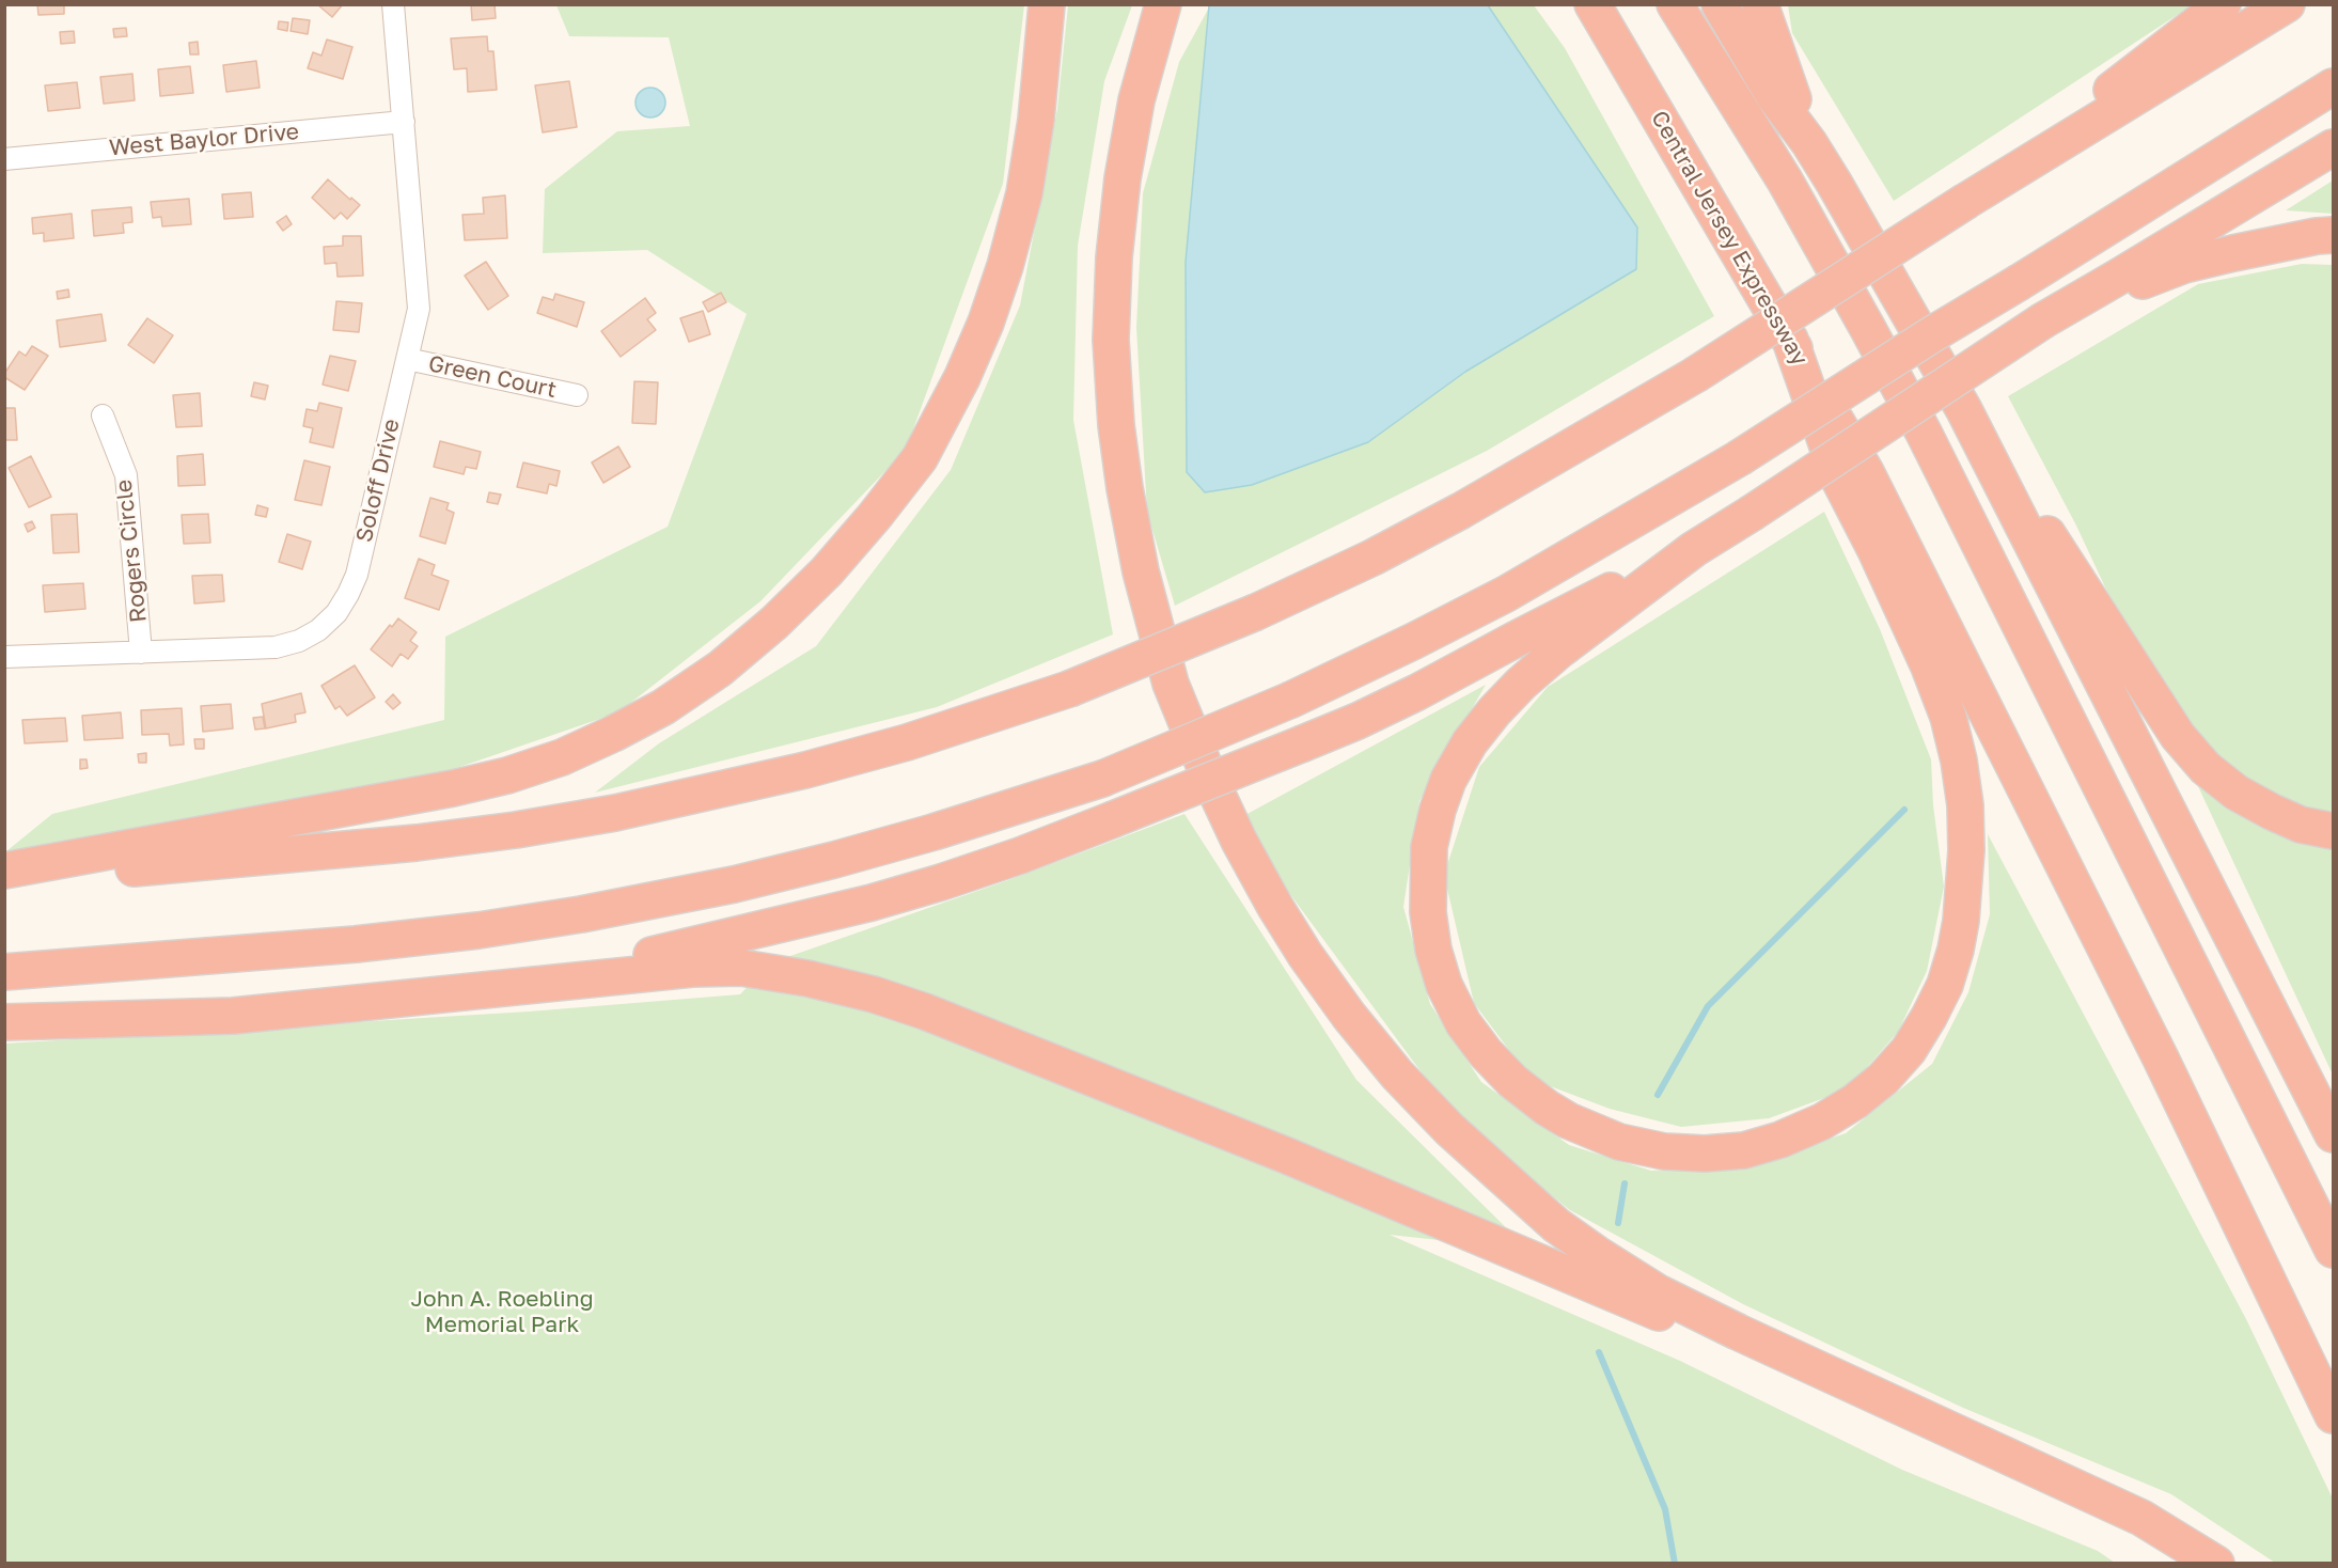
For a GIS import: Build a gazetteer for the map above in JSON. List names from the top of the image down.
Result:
{
  "streets": {
    "highway": ["Central Jersey Expressway"],
    "street": [
      "West Baylor Drive",
      "Green Court",
      "Soloff Drive",
      "Rogers Circle"
    ]
  },
  "crossings": [
    ["West Baylor Drive", "Soloff Drive"],
    ["Green Court", "Soloff Drive"],
    ["Soloff Drive", "Rogers Circle"]
  ],
  "parks": ["John A. Roebling Memorial Park"]
}
